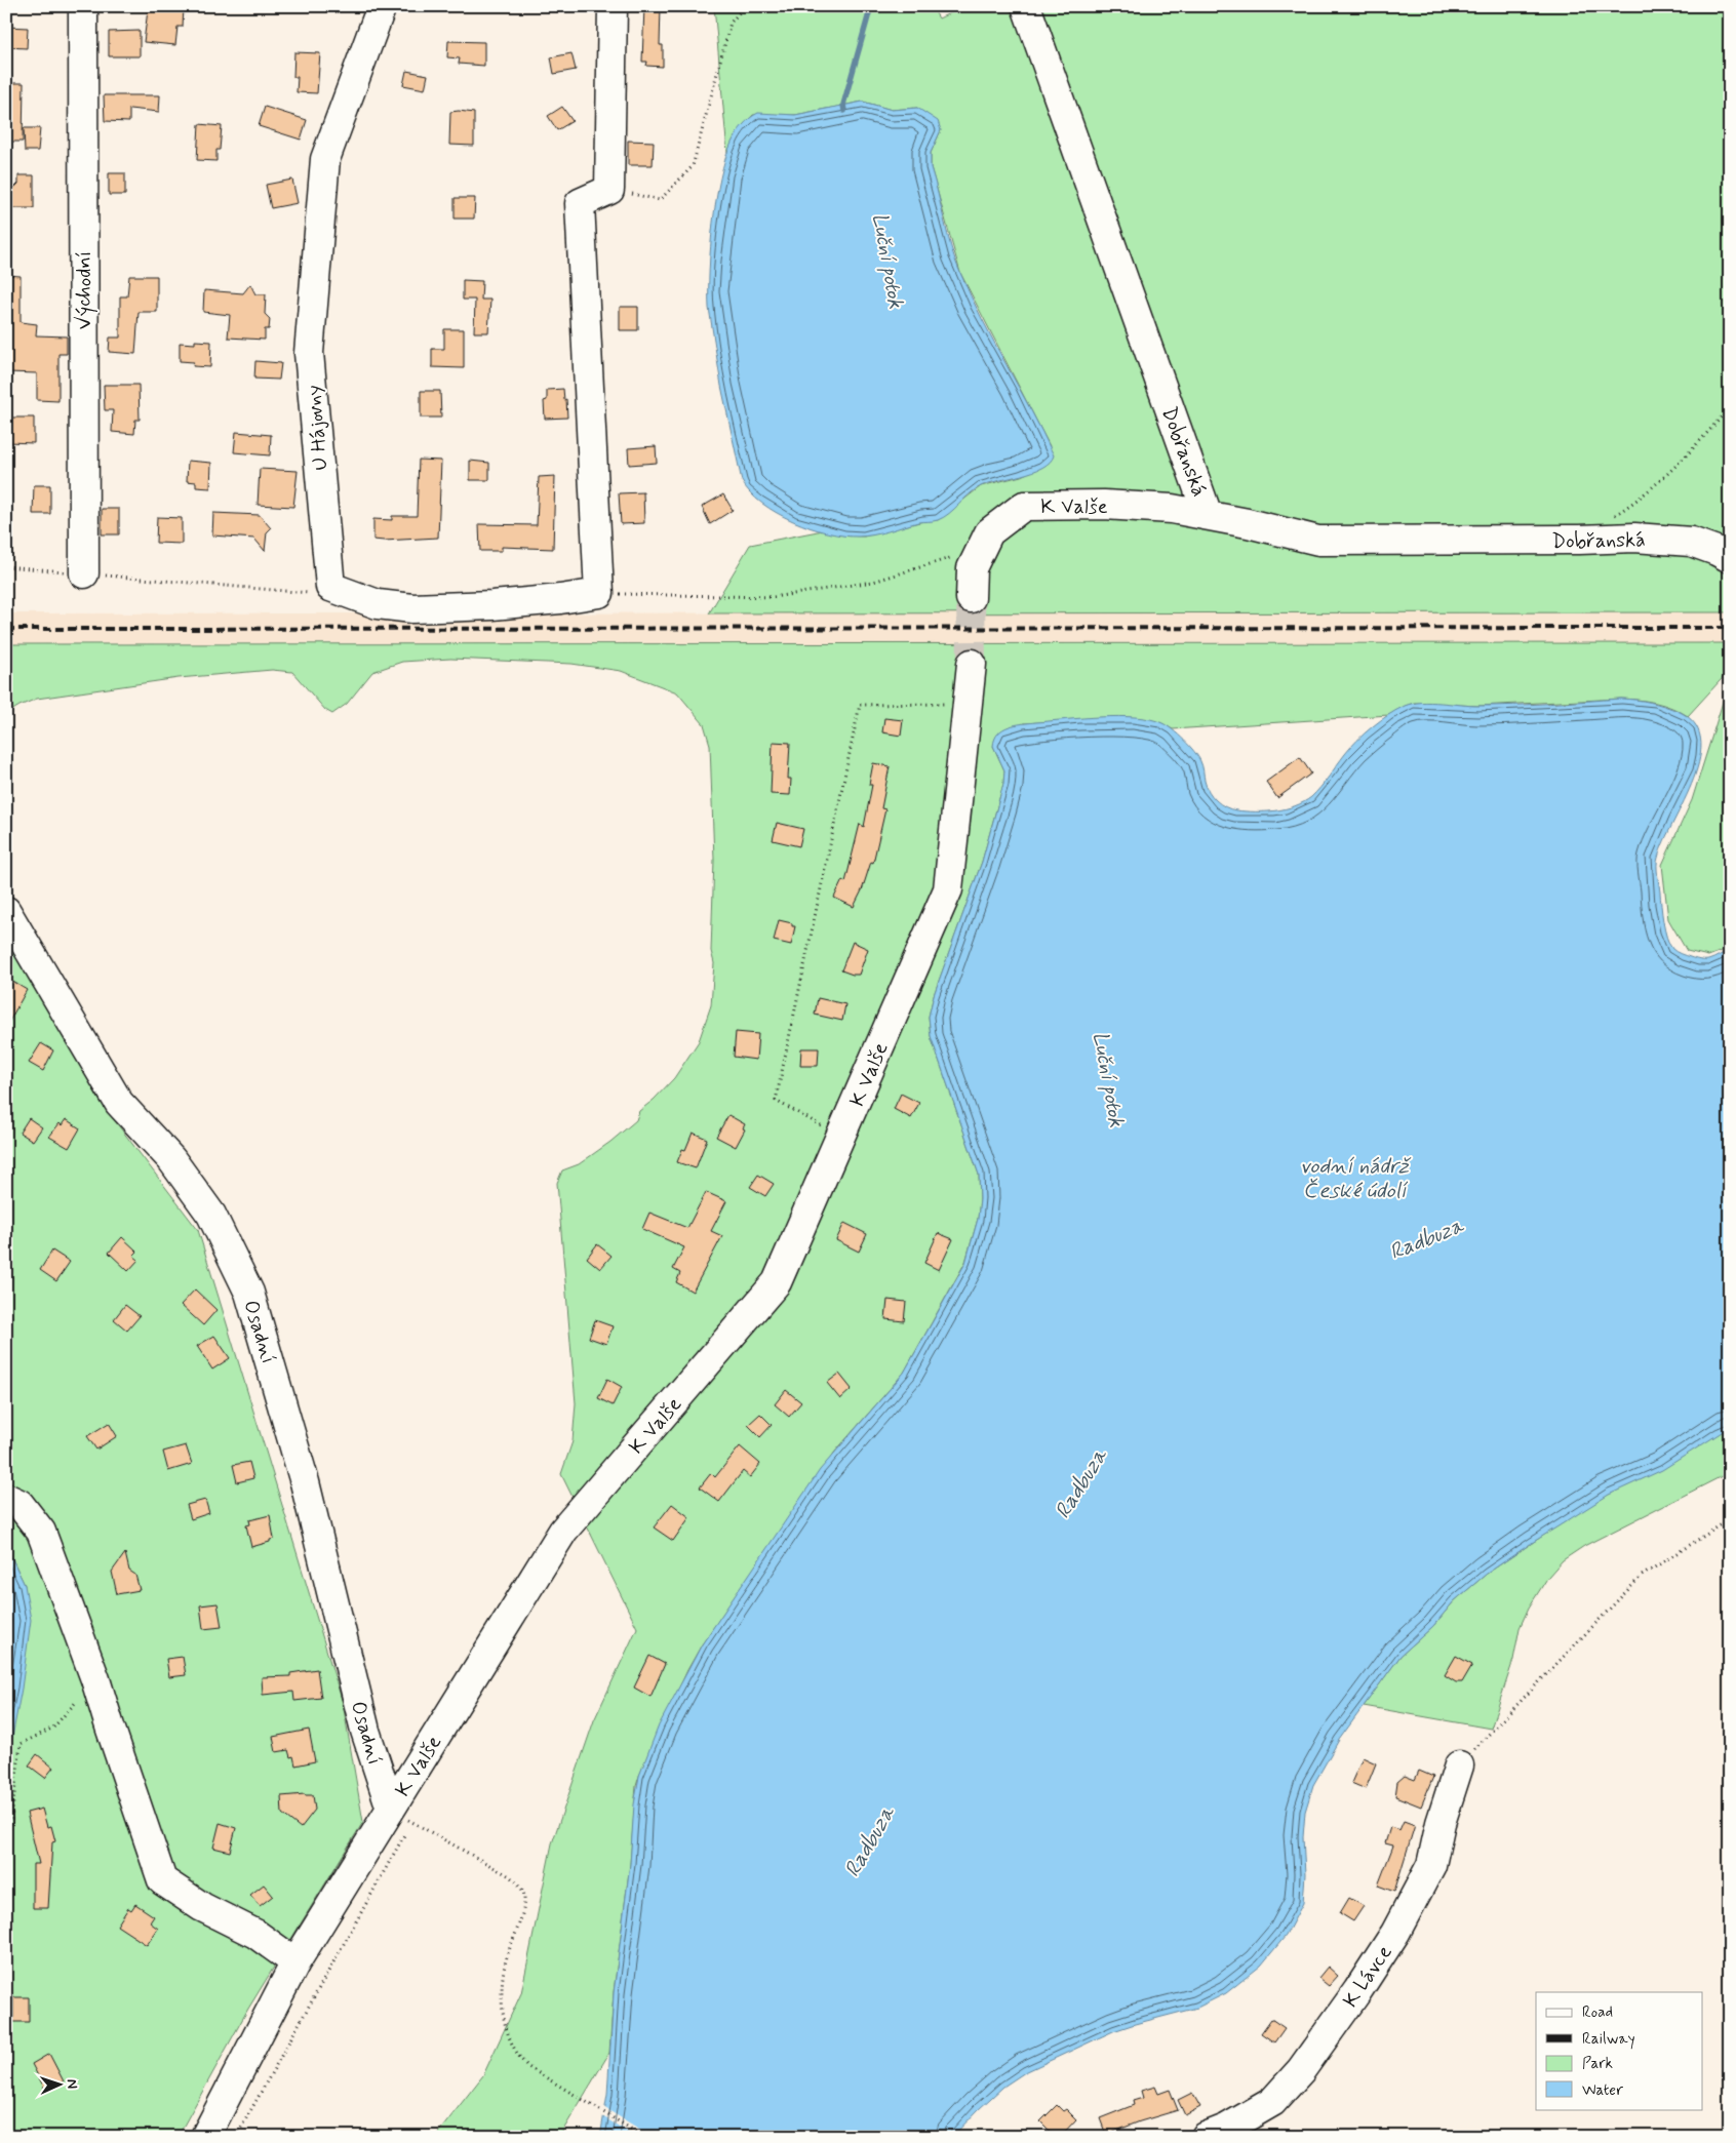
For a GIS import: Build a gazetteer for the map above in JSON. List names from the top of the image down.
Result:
{
  "streets": {
    "street": [
      "Východní",
      "U Hájovny",
      "Dobřanská",
      "K Valše",
      "Osadní",
      "K Lávce"
    ]
  },
  "crossings": [
    ["Dobřanská", "K Valše"],
    ["K Valše", "Osadní"]
  ],
  "water": ["Luční potok", "vodní nádrž České údolí", "Radbuza"],
  "legend": [
    "Road",
    "Railway",
    "Park",
    "Water"
  ],
  "north": "right"
}
